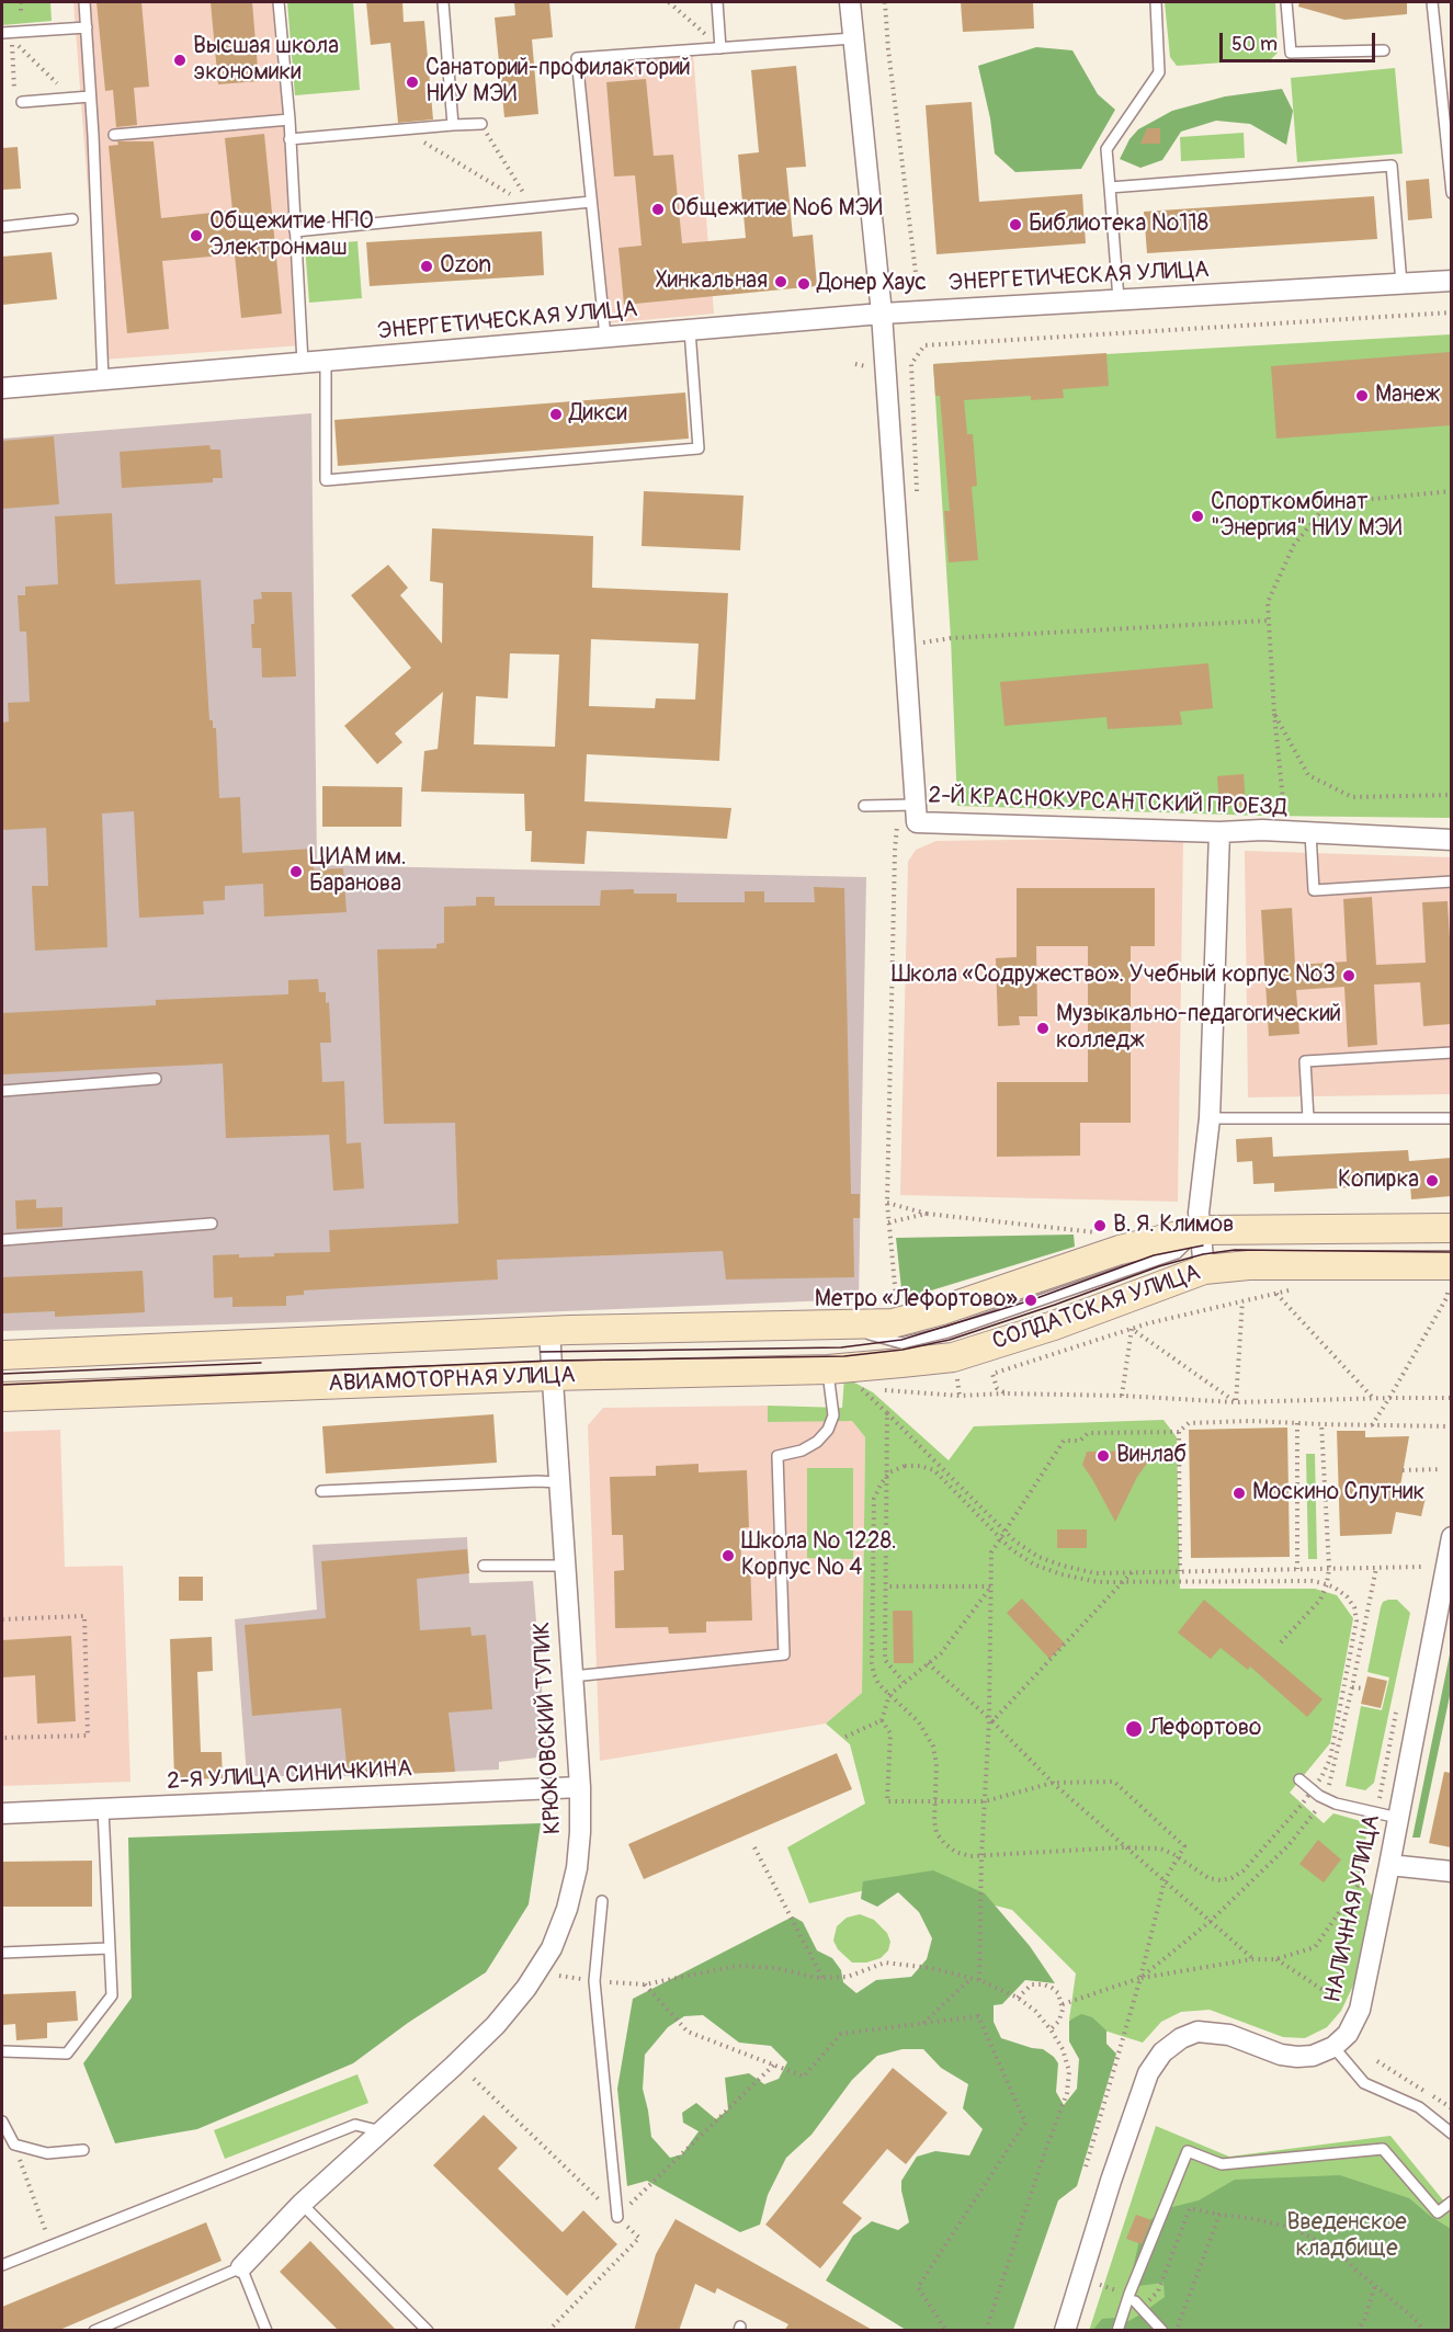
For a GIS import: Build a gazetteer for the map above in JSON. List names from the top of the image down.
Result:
{
  "streets": {
    "main road": ["СОЛДАТСКАЯ УЛИЦА", "АВИАМОТОРНАЯ УЛИЦА"],
    "street": [
      "ЭНЕРГЕТИЧЕСКАЯ УЛИЦА",
      "2-Й КРАСНОКУРСАНТСКИЙ ПРОЕЗД",
      "КРЮКОВСКИЙ ТУПИК",
      "2-Я УЛИЦА СИНИЧКИНА",
      "НАЛИЧНАЯ УЛИЦА"
    ]
  },
  "crossings": [
    ["ЭНЕРГЕТИЧЕСКАЯ УЛИЦА", "2-Й КРАСНОКУРСАНТСКИЙ ПРОЕЗД"],
    ["СОЛДАТСКАЯ УЛИЦА", "АВИАМОТОРНАЯ УЛИЦА"],
    ["АВИАМОТОРНАЯ УЛИЦА", "КРЮКОВСКИЙ ТУПИК"],
    ["КРЮКОВСКИЙ ТУПИК", "2-Я УЛИЦА СИНИЧКИНА"]
  ],
  "parks": ["Введенское кладбище"],
  "places": [
    "Высшая школа экономики",
    "Санаторий-профилакторий НИУ МЭИ",
    "Общежитие №6 МЭИ",
    "Библиотека №118",
    "Общежитие НПО Электронмаш",
    "Ozon",
    "Хинкальная",
    "Донер Хаус",
    "Манеж",
    "Дикси",
    "Спорткомбинат \"Энергия\" НИУ МЭИ",
    "ЦИАМ им. Баранова",
    "Школа «Содружество». Учебный корпус №3",
    "Музыкально-педагогический колледж",
    "Копирка",
    "В. Я. Климов",
    "Метро «Лефортово»",
    "Винлаб",
    "Москино Спутник",
    "Школа № 1228. Корпус № 4",
    "Лефортово"
  ],
  "scale_bar": "50 m"
}
